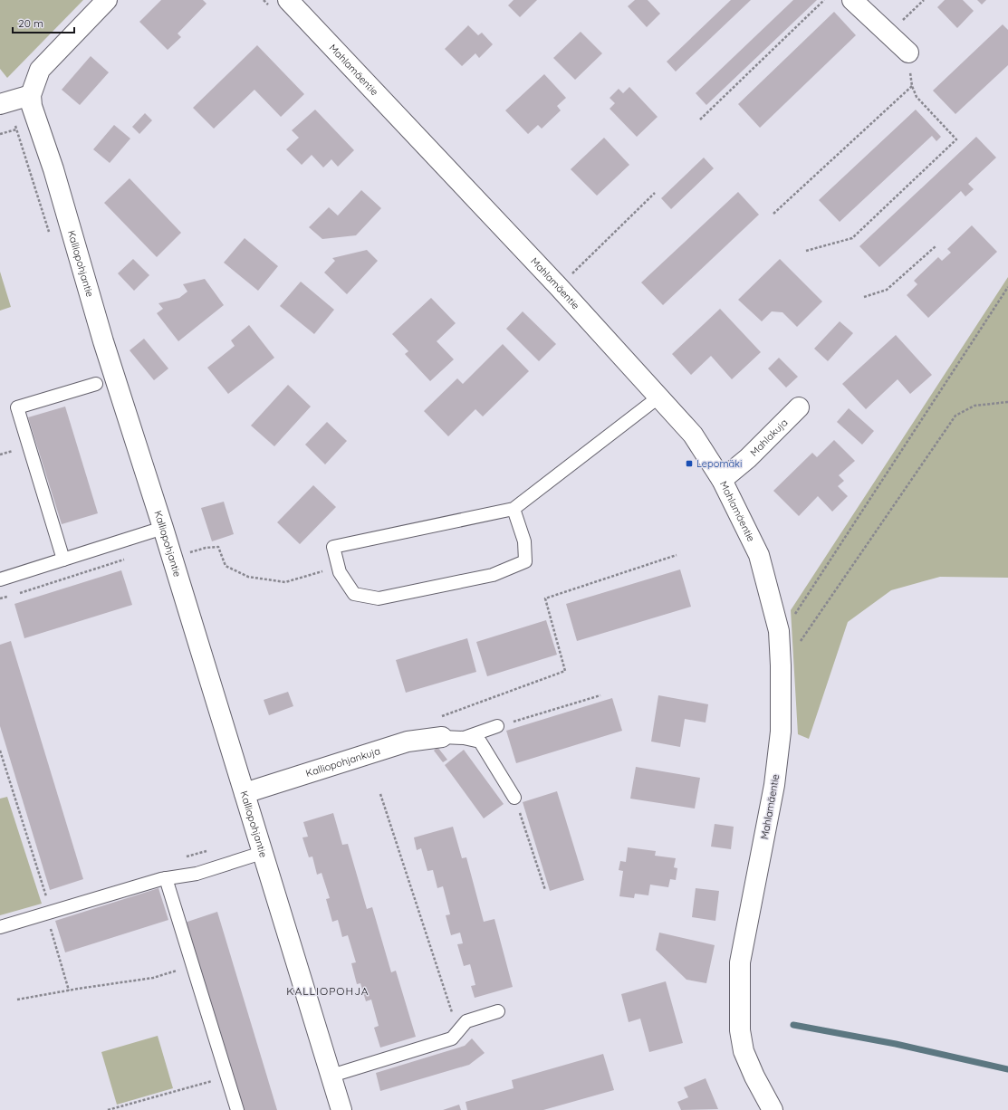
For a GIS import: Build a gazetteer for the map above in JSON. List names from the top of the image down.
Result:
{
  "streets": {
    "street": [
      "Mahlamäentie",
      "Kalliopohjantie",
      "Mahlakuja",
      "Kalliopohjankuja"
    ]
  },
  "crossings": [
    ["Mahlamäentie", "Mahlakuja"],
    ["Kalliopohjantie", "Kalliopohjankuja"]
  ],
  "districts": ["KALLIOPOHJA"],
  "places": {
    "transit": ["Lepomäki"]
  },
  "scale_bar": "20 m"
}
